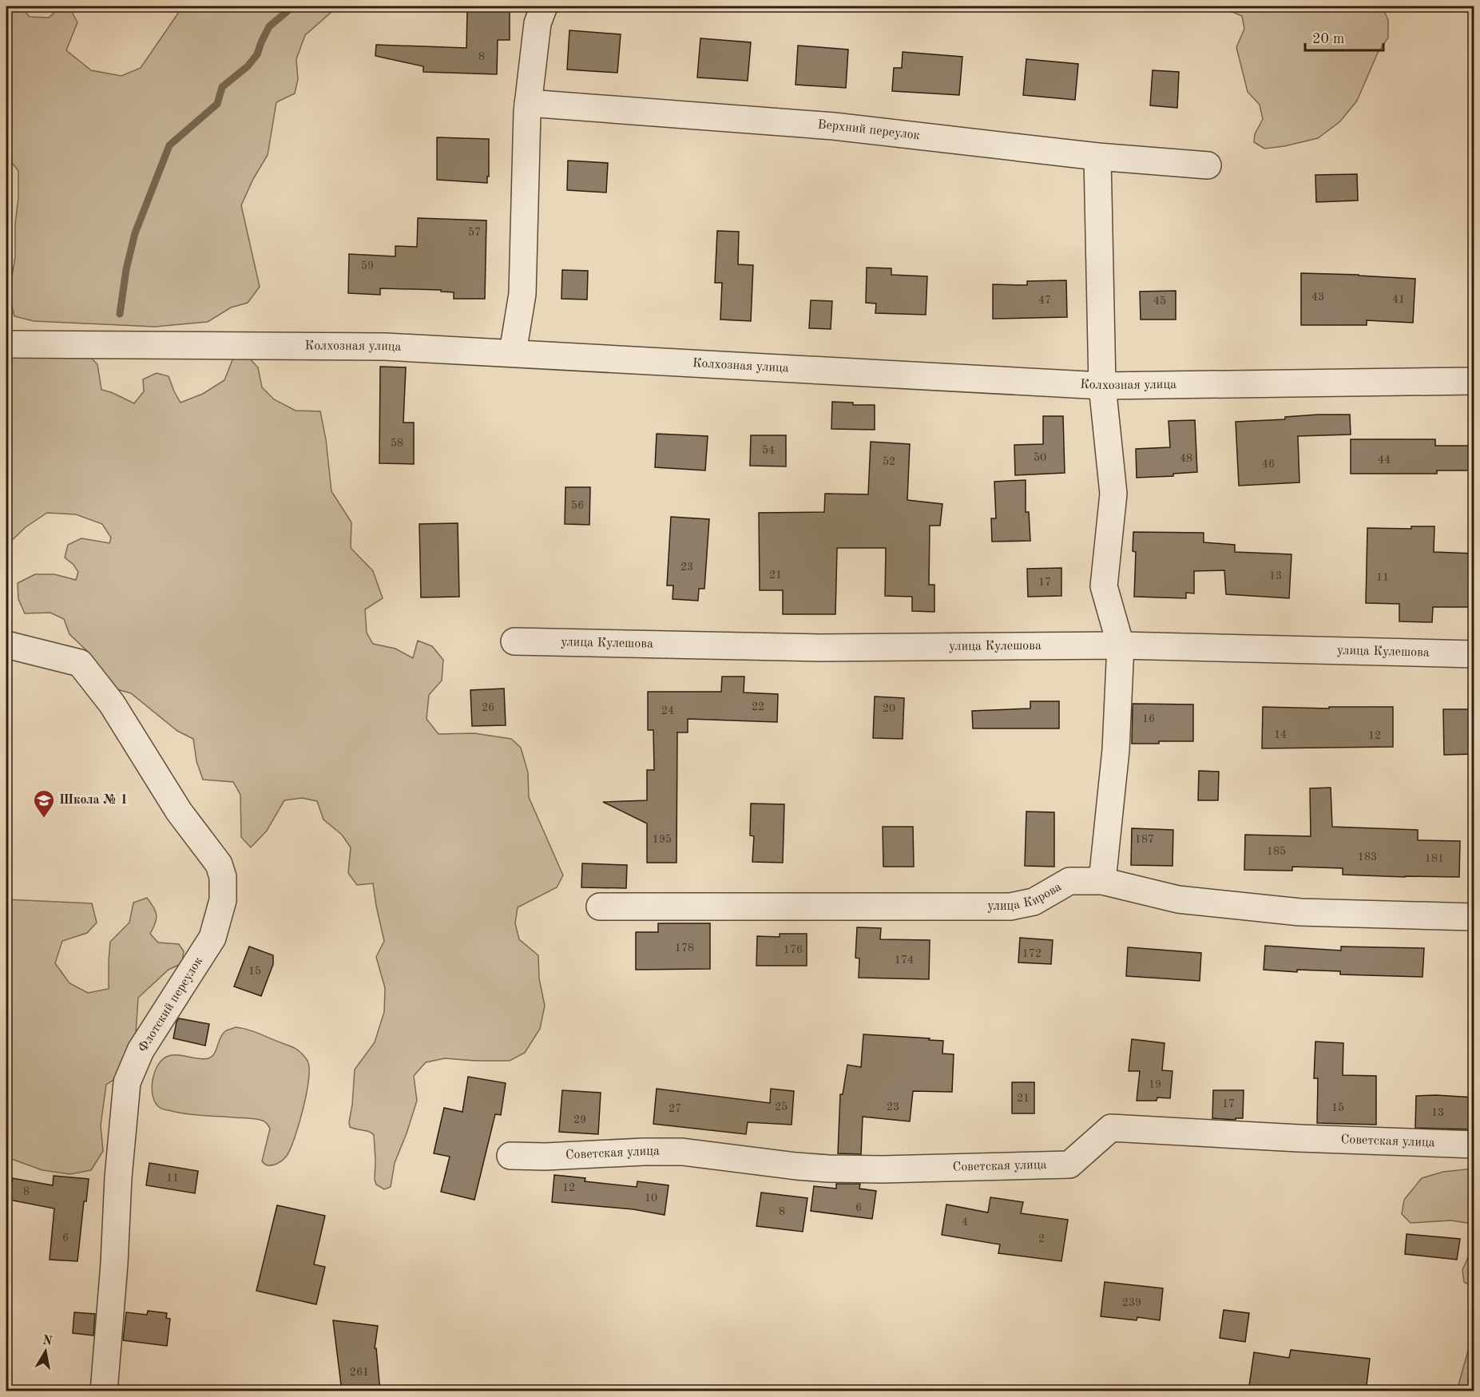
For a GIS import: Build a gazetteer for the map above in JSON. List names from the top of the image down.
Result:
{
  "streets": {
    "street": [
      "Верхний переулок",
      "Колхозная улица",
      "улица Кулешова",
      "улица Кирова",
      "Флотский переулок",
      "Советская улица"
    ]
  },
  "places": {
    "school or university": ["Школа № 1"]
  },
  "house_numbers": [
    "8",
    "57",
    "59",
    "43",
    "41",
    "47",
    "45",
    "58",
    "54",
    "50",
    "48",
    "44",
    "52",
    "46",
    "56",
    "23",
    "21",
    "13",
    "11",
    "17",
    "22",
    "26",
    "20",
    "24",
    "16",
    "14",
    "12",
    "195",
    "187",
    "185",
    "183",
    "181",
    "178",
    "176",
    "172",
    "174",
    "15",
    "19",
    "21",
    "17",
    "25",
    "23",
    "15",
    "27",
    "13",
    "29",
    "11",
    "12",
    "8",
    "10",
    "6",
    "8",
    "4",
    "6",
    "2",
    "239",
    "261"
  ],
  "scale_bar": "20 m",
  "north": "top"
}
